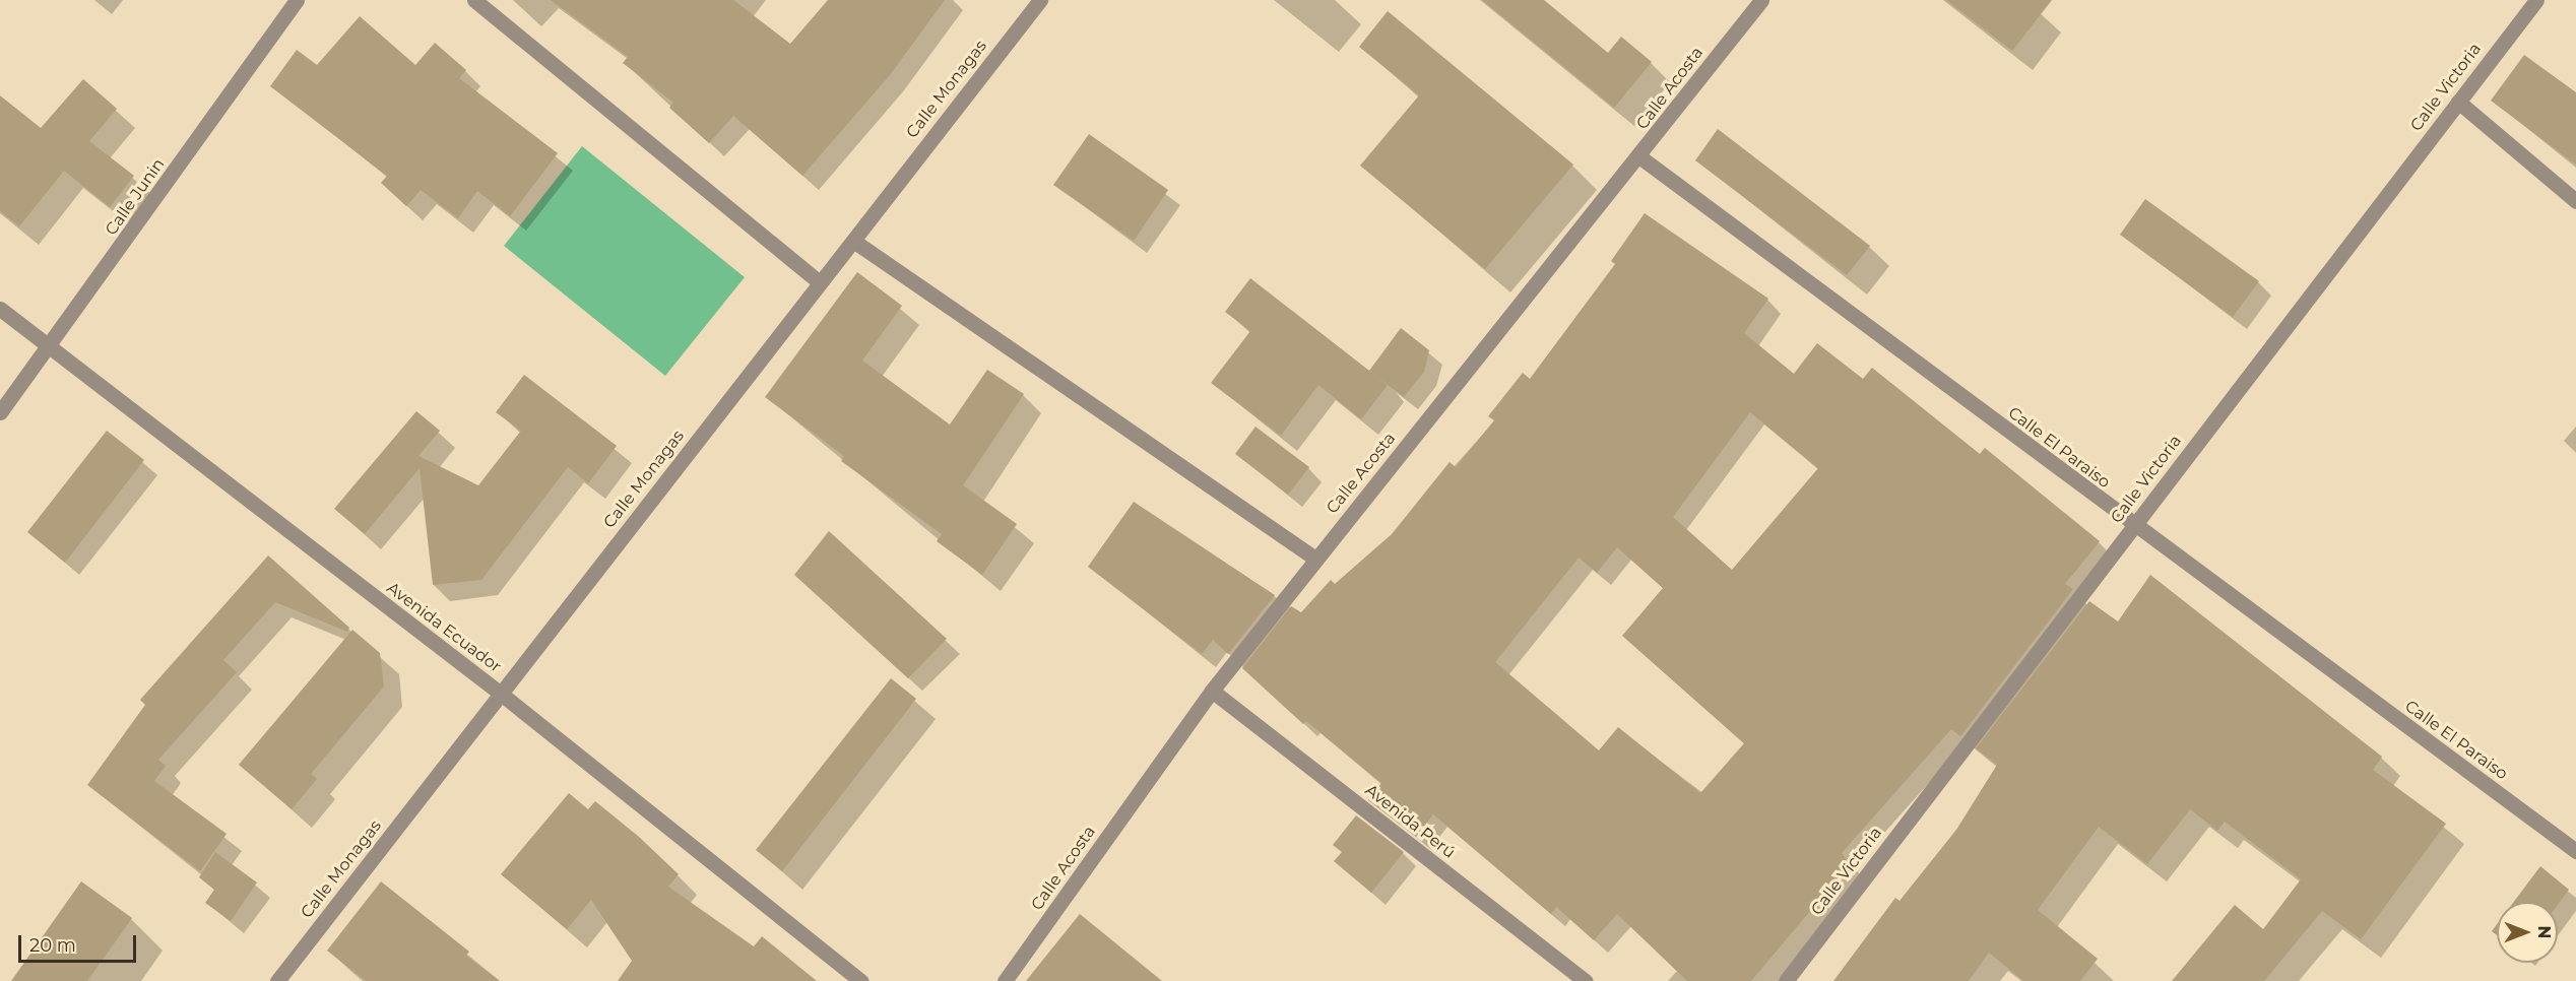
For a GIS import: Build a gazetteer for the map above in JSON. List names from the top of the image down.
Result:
{
  "streets": {
    "street": [
      "Calle Victoria",
      "Calle Acosta",
      "Calle Monagas",
      "Calle Junin",
      "Calle El Paraiso",
      "Avenida Ecuador",
      "Avenida Perú"
    ]
  },
  "crossings": [
    ["Calle Victoria", "Calle El Paraiso"],
    ["Calle Acosta", "Calle El Paraiso"],
    ["Calle Acosta", "Avenida Perú"],
    ["Calle Monagas", "Avenida Ecuador"],
    ["Calle Junin", "Avenida Ecuador"]
  ],
  "scale_bar": "20 m",
  "north": "right"
}
